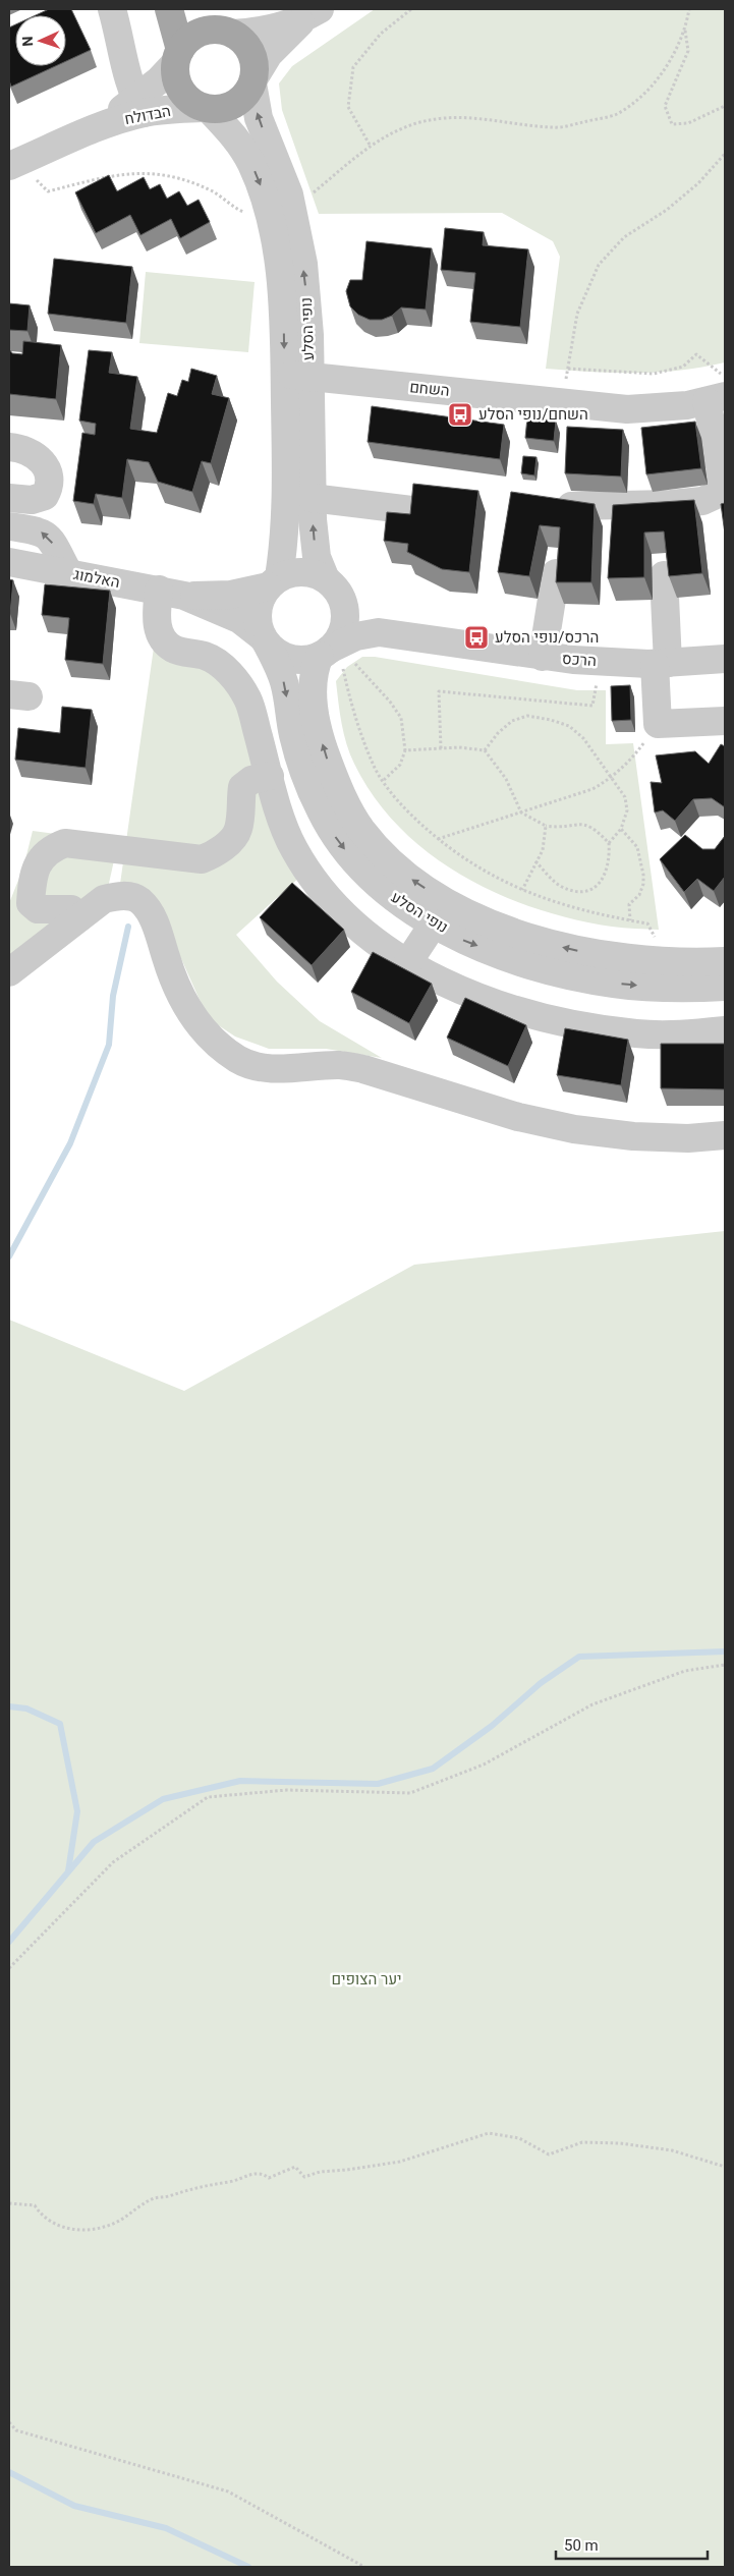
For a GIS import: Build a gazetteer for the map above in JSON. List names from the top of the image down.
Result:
{
  "streets": {
    "street": [
      "הבדולח",
      "נופי הסלע",
      "השחם",
      "האלמוג",
      "הרכס"
    ]
  },
  "crossings": [
    ["הבדולח", "נופי הסלע"],
    ["נופי הסלע", "השחם"],
    ["נופי הסלע", "האלמוג"],
    ["נופי הסלע", "הרכס"],
    ["האלמוג", "הרכס"]
  ],
  "parks": ["יער הצופים"],
  "places": {
    "bus stop": ["השחם/נופי הסלע", "הרכס/נופי הסלע"]
  },
  "scale_bar": "50 m",
  "north": "left"
}
